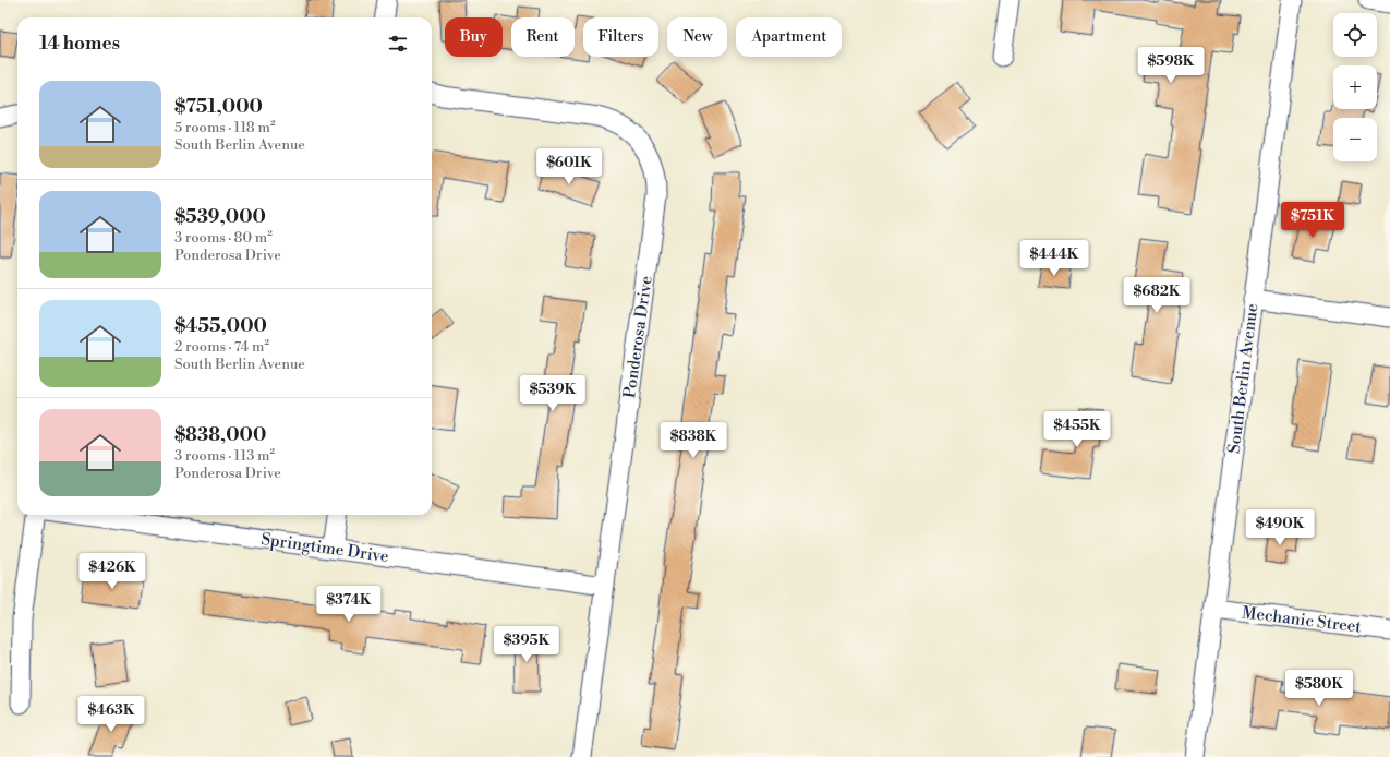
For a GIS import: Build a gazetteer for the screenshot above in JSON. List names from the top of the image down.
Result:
{
  "streets": {
    "street": [
      "Ponderosa Drive",
      "South Berlin Avenue",
      "Springtime Drive",
      "Mechanic Street"
    ]
  },
  "crossings": [
    ["Ponderosa Drive", "Springtime Drive"],
    ["South Berlin Avenue", "Mechanic Street"]
  ],
  "page": {
    "map_buttons": ["+", "−"],
    "chip": [
      "Buy",
      "Rent",
      "Filters",
      "New",
      "Apartment"
    ],
    "heading": "14 homes",
    "price": [
      "$598K",
      "$601K",
      "$751K",
      "$444K",
      "$682K",
      "$539K",
      "$455K",
      "$838K",
      "$490K",
      "$426K",
      "$374K",
      "$395K",
      "$580K",
      "$463K"
    ],
    "list": [
      {
        "name": "$751,000",
        "note": "5 rooms · 118 m² · South Berlin Avenue"
      },
      {
        "name": "$539,000",
        "note": "3 rooms · 80 m² · Ponderosa Drive"
      },
      {
        "name": "$455,000",
        "note": "2 rooms · 74 m² · South Berlin Avenue"
      },
      {
        "name": "$838,000",
        "note": "3 rooms · 113 m² · Ponderosa Drive"
      }
    ]
  }
}
